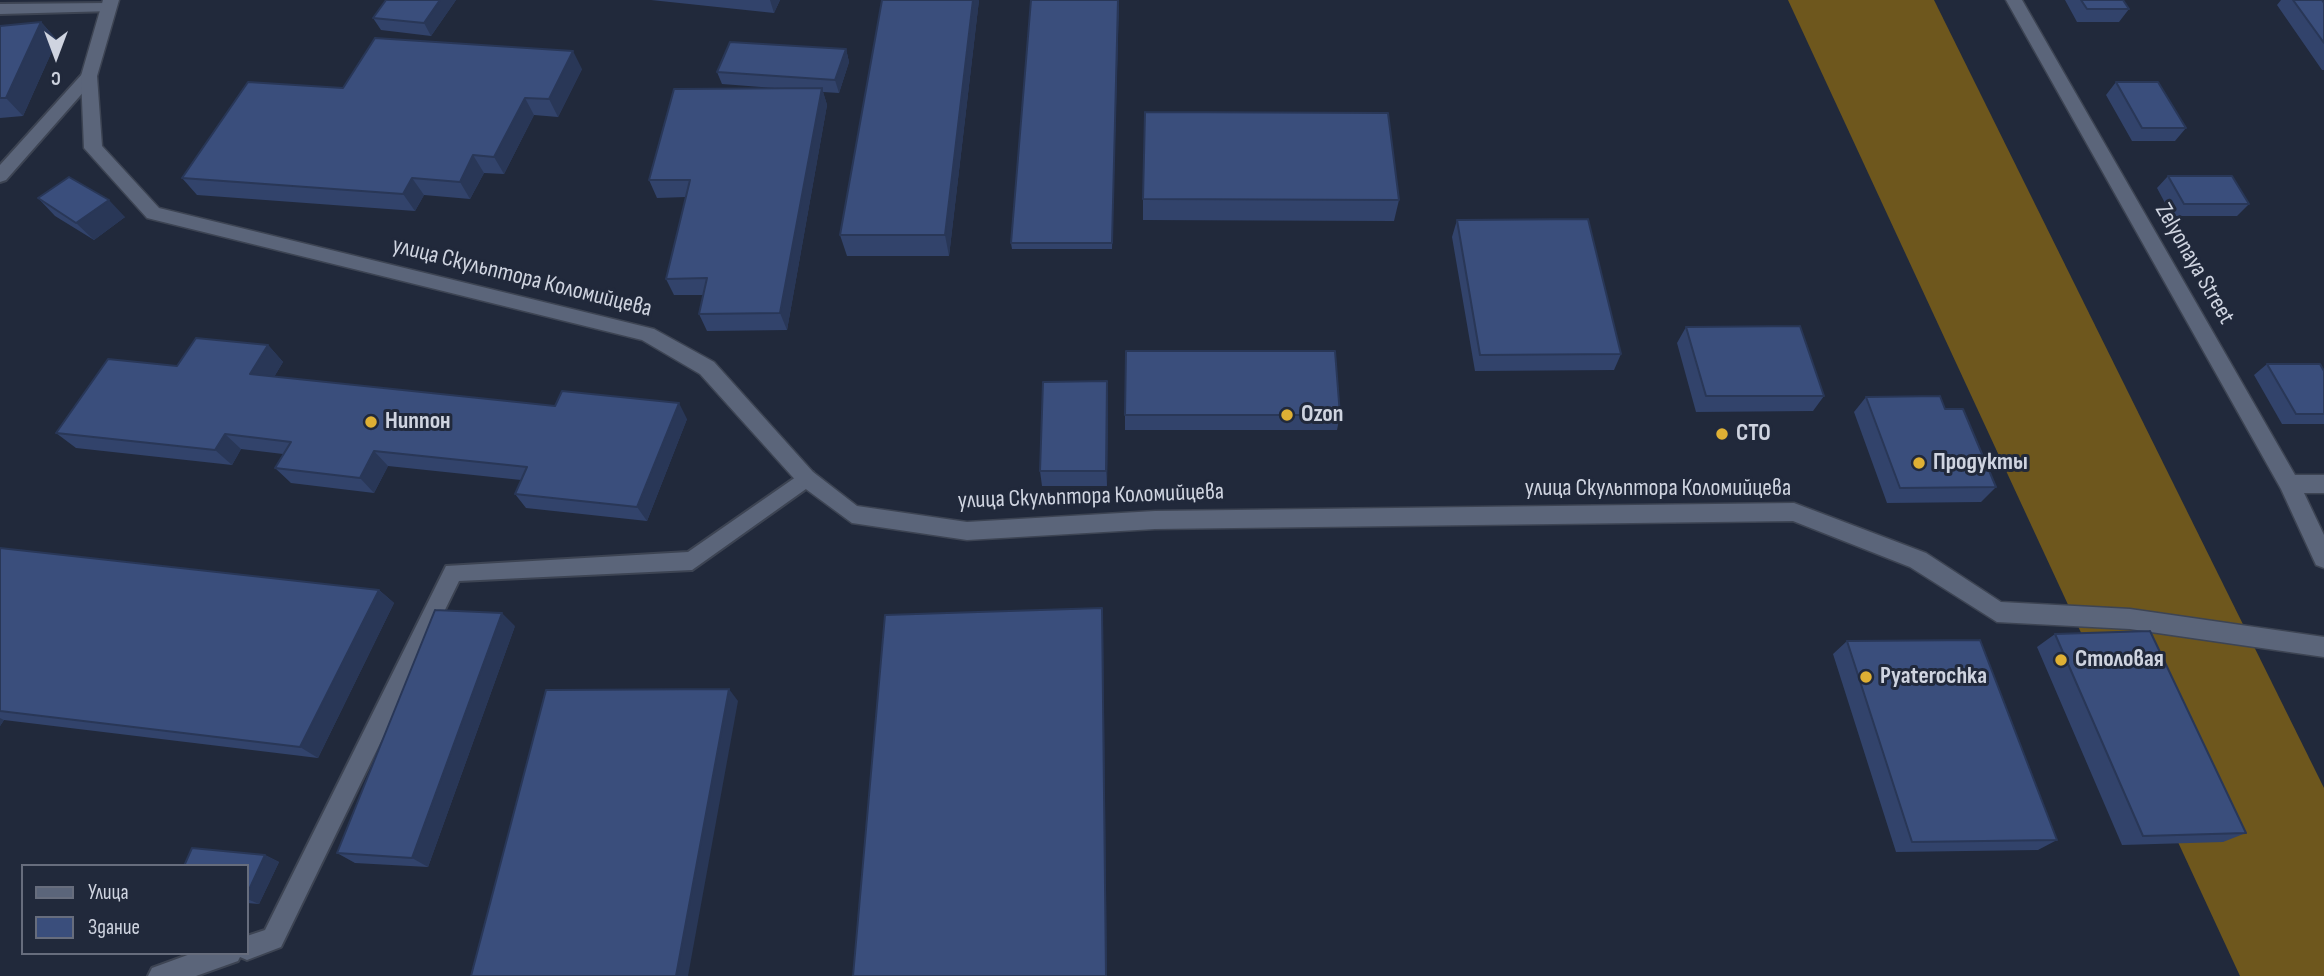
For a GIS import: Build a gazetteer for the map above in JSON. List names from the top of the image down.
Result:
{
  "streets": {
    "street": ["Zelyonaya Street", "улица Скульптора Коломийцева"]
  },
  "places": [
    "Ozon",
    "Ниппон",
    "СТО",
    "Продукты",
    "Столовая",
    "Pyaterochka"
  ],
  "legend": ["Улица", "Здание"],
  "north": "bottom"
}
